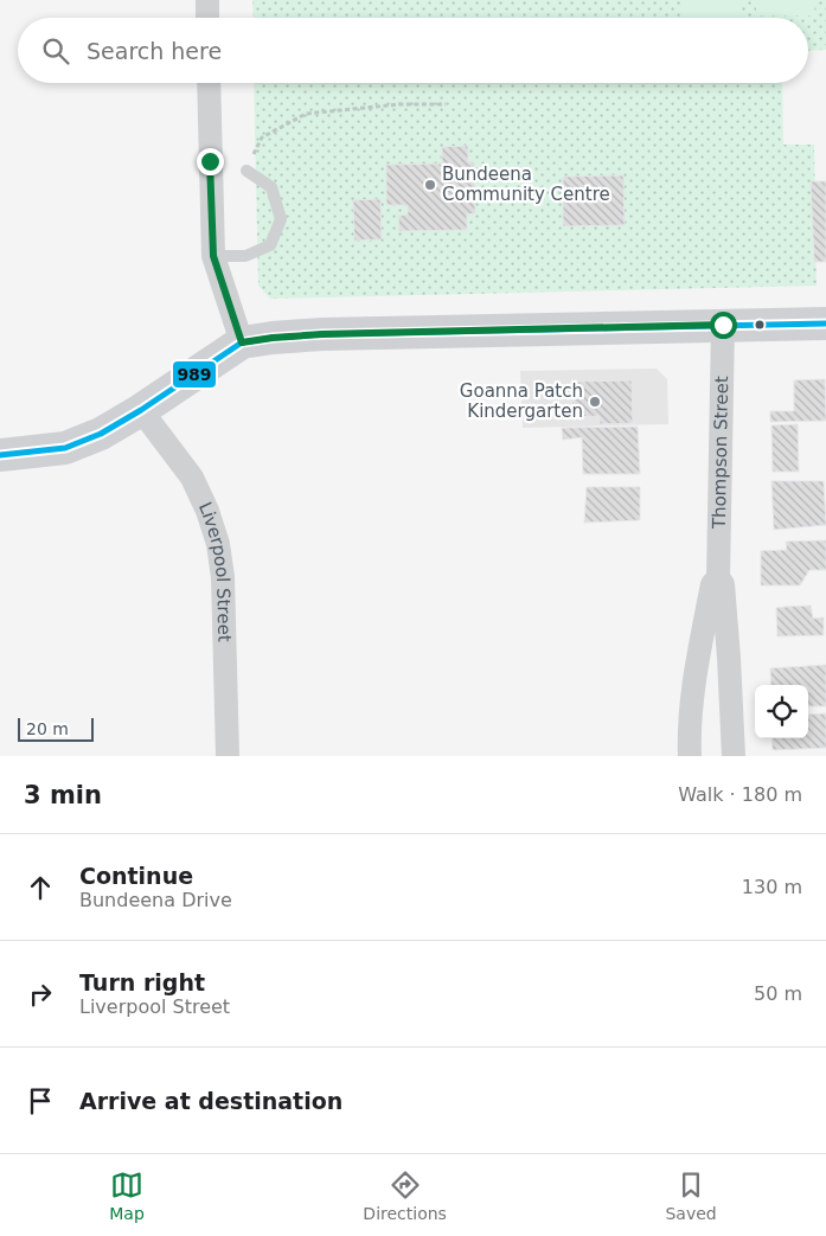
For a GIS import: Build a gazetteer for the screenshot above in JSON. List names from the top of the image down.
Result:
{
  "streets": {
    "street": ["Thompson Street", "Liverpool Street"]
  },
  "places": ["Bundeena Community Centre", "Goanna Patch Kindergarten"],
  "lines": ["transit line 989"],
  "scale_bar": "20 m",
  "page": {
    "search": "Search here",
    "scale": "20 m",
    "heading": ["3 min", "Walk · 180 m"],
    "list": [
      ["Continue", "Bundeena Drive", "130 m"],
      ["Turn right", "Liverpool Street", "50 m"],
      "Arrive at destination"
    ],
    "nav": ["Map", "Directions", "Saved"]
  }
}
